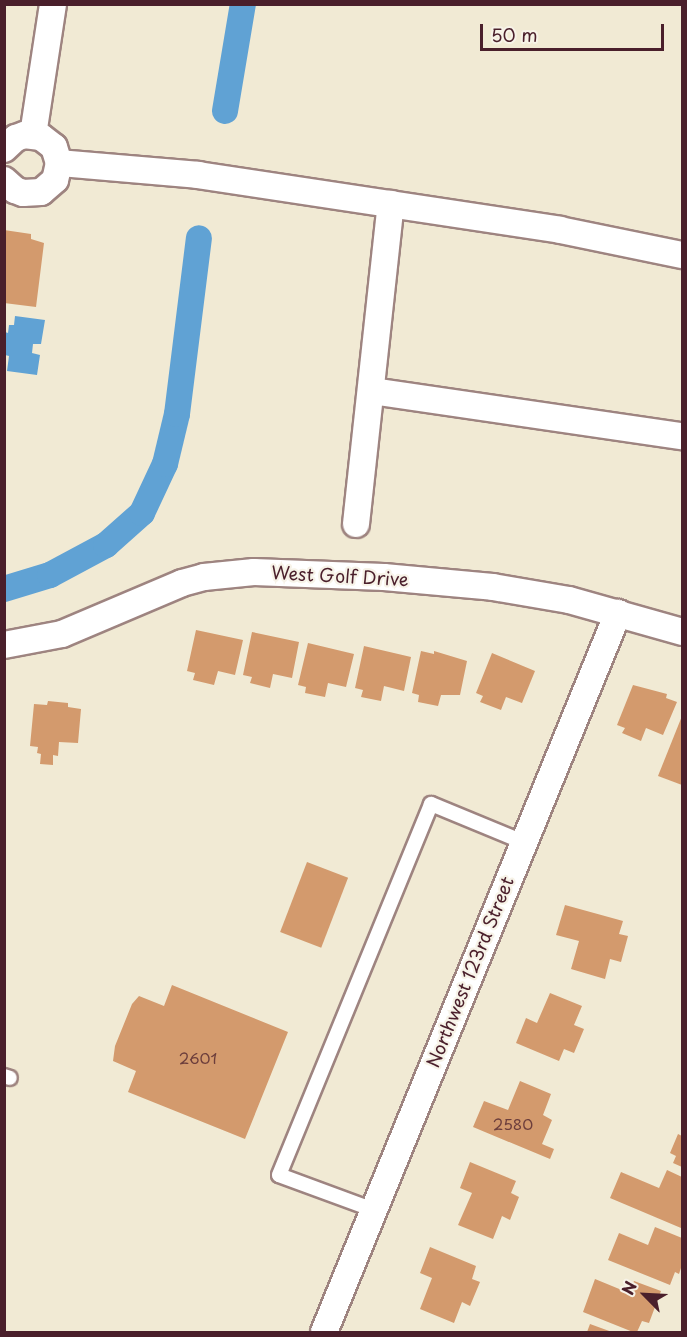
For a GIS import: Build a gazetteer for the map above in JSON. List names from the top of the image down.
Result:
{
  "streets": {
    "street": ["West Golf Drive", "Northwest 123rd Street"]
  },
  "crossings": [
    ["West Golf Drive", "Northwest 123rd Street"]
  ],
  "house_numbers": ["2601", "2580"],
  "scale_bar": "50 m",
  "north": "top left"
}
